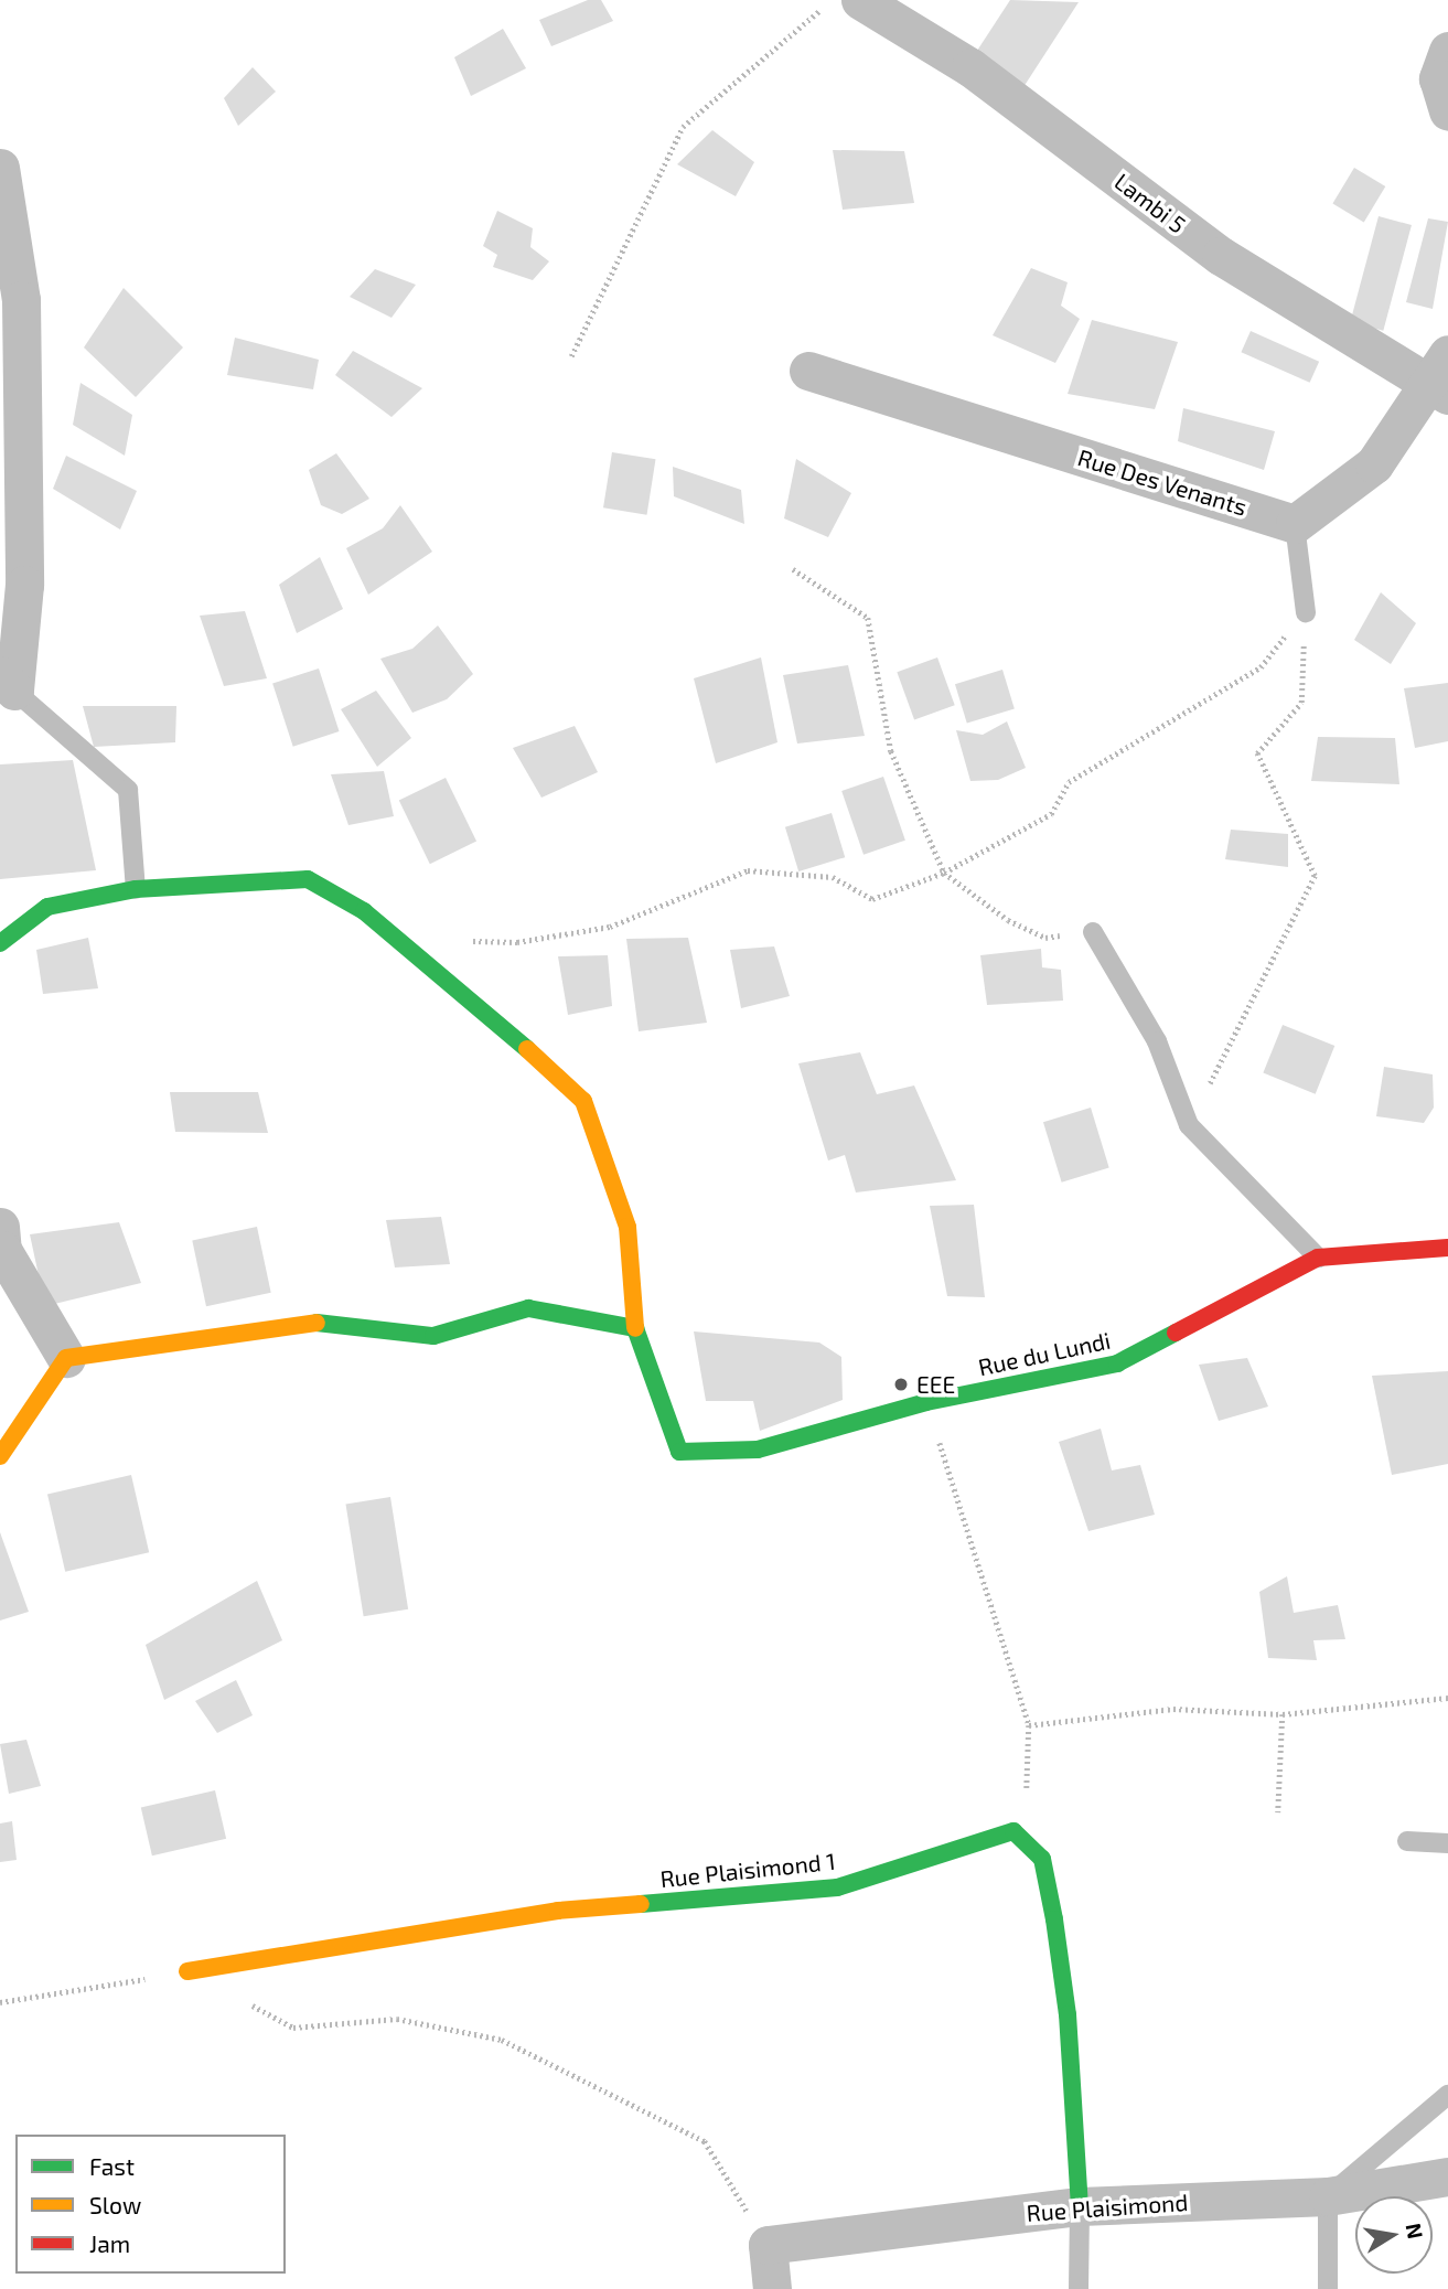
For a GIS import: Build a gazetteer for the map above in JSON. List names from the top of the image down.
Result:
{
  "streets": {
    "street": [
      "Lambi 5",
      "Rue Des Venants",
      "Rue du Lundi",
      "Rue Plaisimond 1",
      "Rue Plaisimond"
    ]
  },
  "places": ["EEE"],
  "legend": ["Fast", "Slow", "Jam"],
  "north": "right"
}
